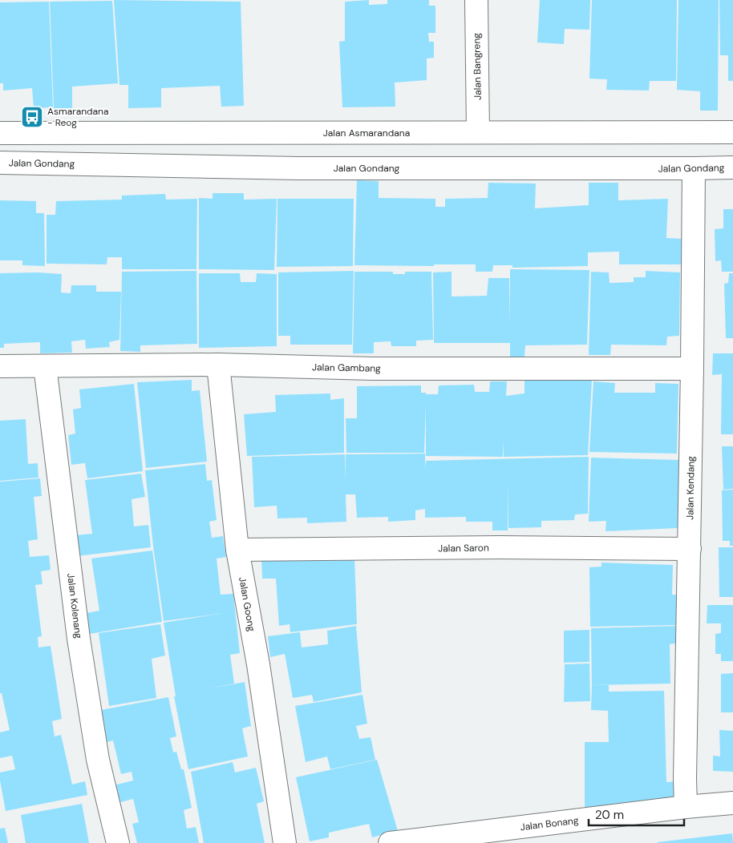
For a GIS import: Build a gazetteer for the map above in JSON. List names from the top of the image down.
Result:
{
  "streets": {
    "street": [
      "Jalan Bangreng",
      "Jalan Asmarandana",
      "Jalan Gondang",
      "Jalan Gambang",
      "Jalan Kendang",
      "Jalan Saron",
      "Jalan Goong",
      "Jalan Kolenang",
      "Jalan Bonang"
    ]
  },
  "crossings": [
    ["Jalan Bangreng", "Jalan Asmarandana"],
    ["Jalan Gondang", "Jalan Kendang"],
    ["Jalan Gambang", "Jalan Kendang"],
    ["Jalan Gambang", "Jalan Goong"],
    ["Jalan Gambang", "Jalan Kolenang"],
    ["Jalan Kendang", "Jalan Saron"],
    ["Jalan Kendang", "Jalan Bonang"],
    ["Jalan Saron", "Jalan Goong"]
  ],
  "places": {
    "bus stop": ["Asmarandana - Reog"]
  },
  "scale_bar": "20 m"
}
